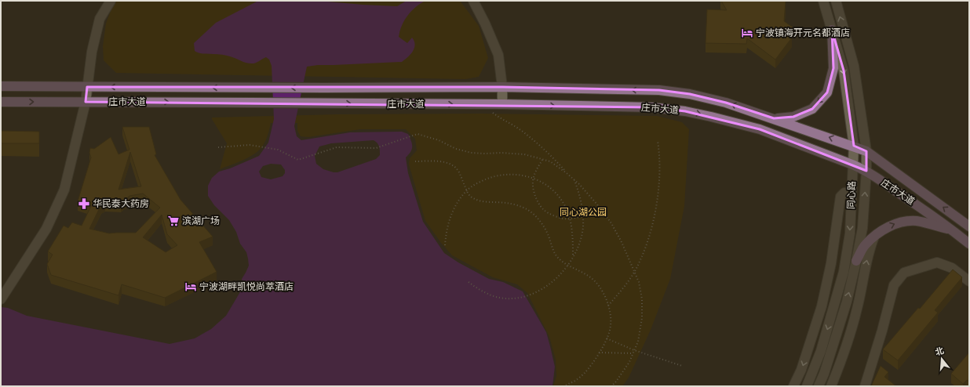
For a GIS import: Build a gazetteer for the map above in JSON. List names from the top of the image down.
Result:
{
  "streets": {
    "main road": ["庄市大道"],
    "street": ["同心路"]
  },
  "crossings": [
    ["庄市大道", "同心路"]
  ],
  "parks": ["同心湖公园"],
  "places": {
    "hotel": ["宁波镇海开元名都酒店", "宁波湖畔凯悦尚萃酒店"],
    "pharmacy": ["华民泰大药房"],
    "supermarket": ["滨湖广场"]
  },
  "north": "top"
}
